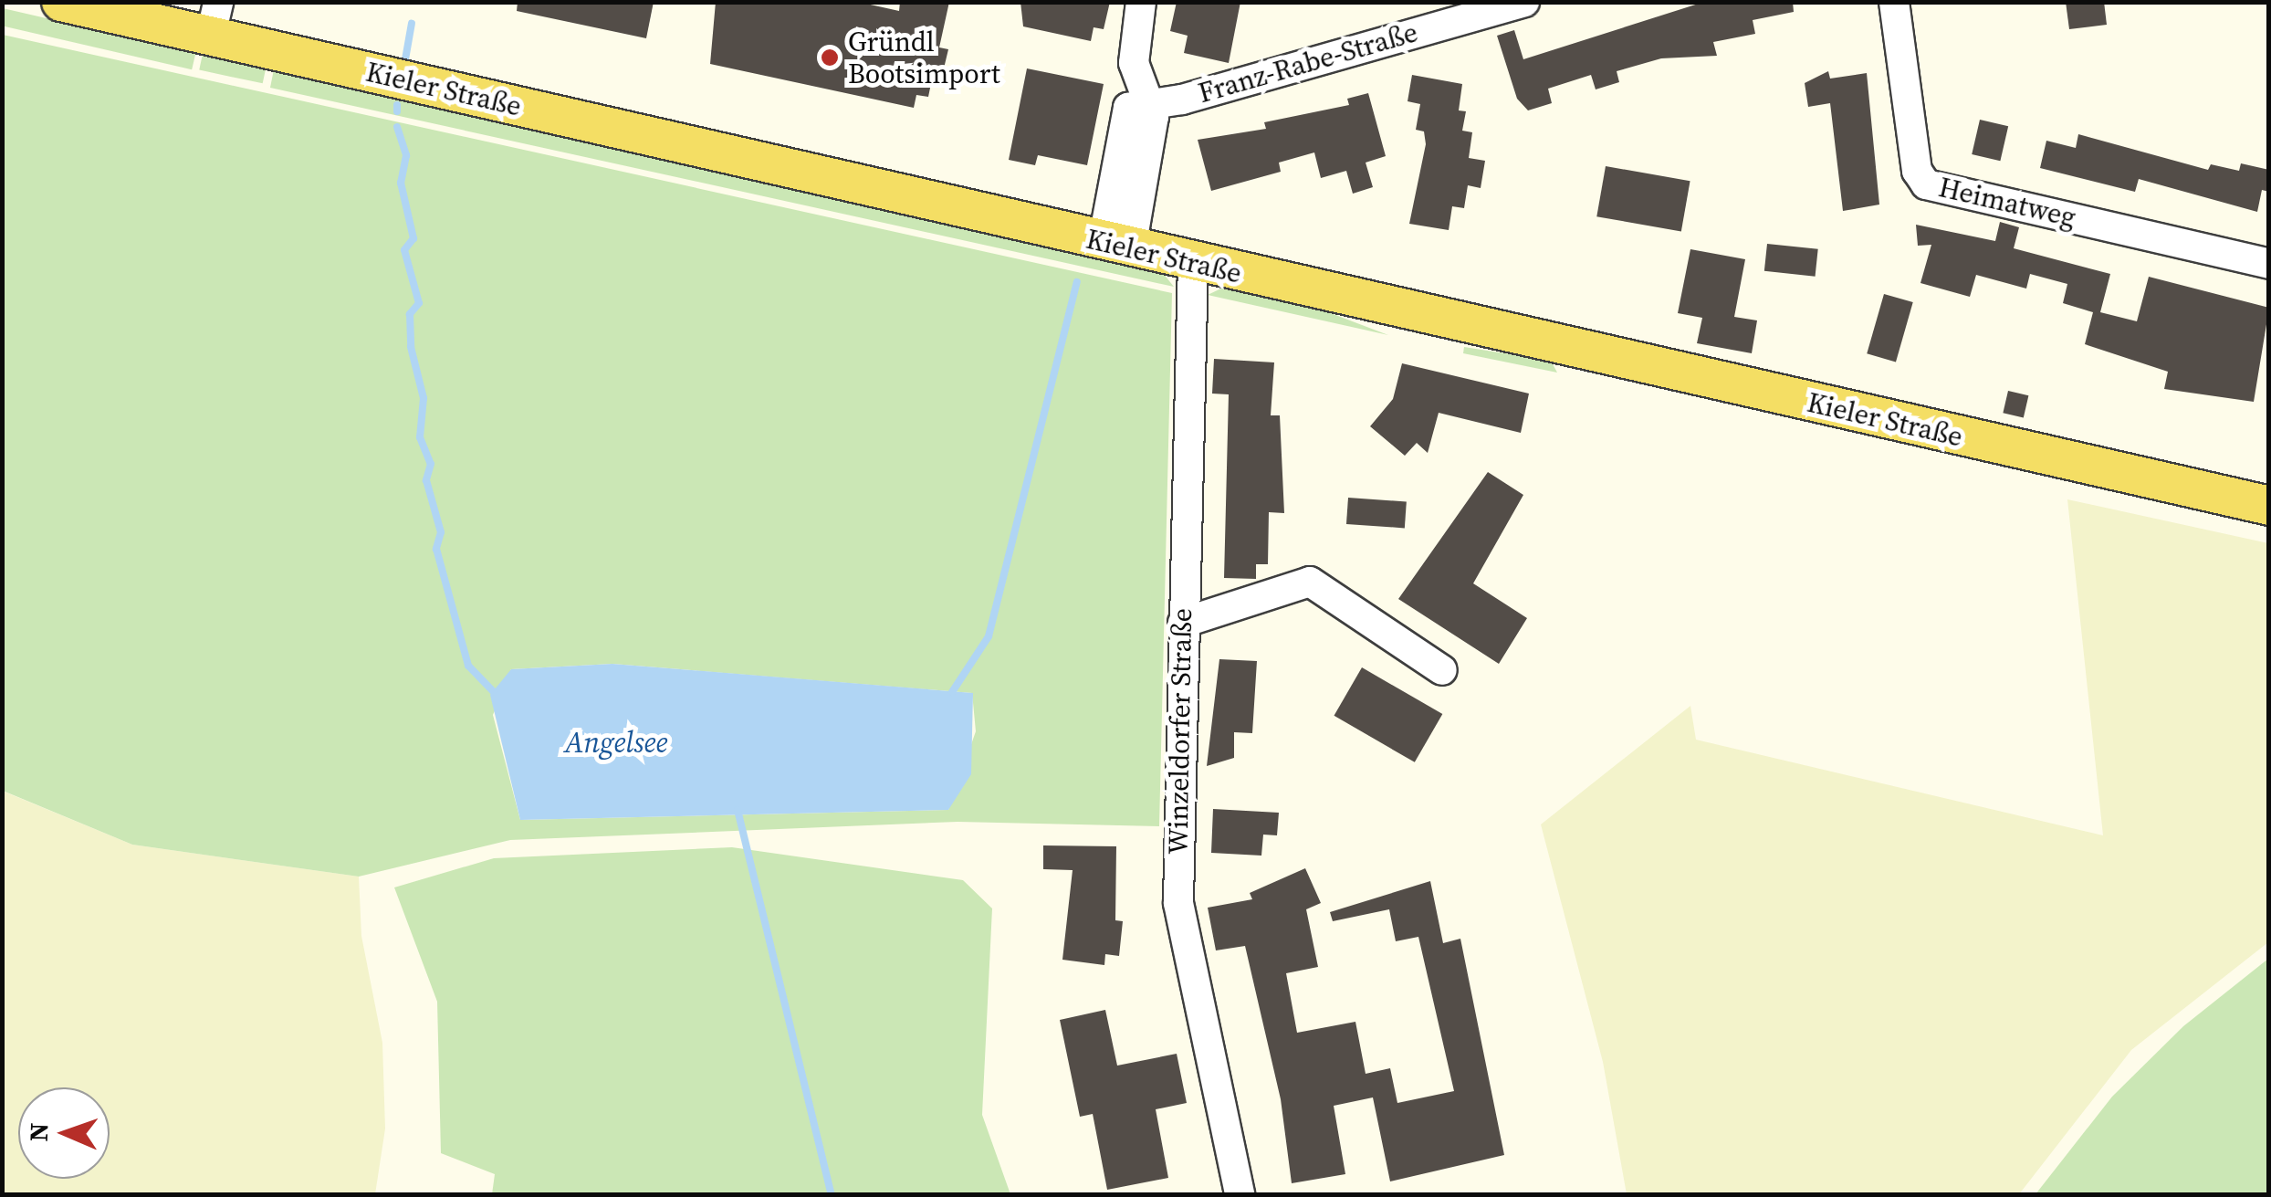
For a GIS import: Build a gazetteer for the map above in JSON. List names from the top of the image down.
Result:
{
  "streets": {
    "main road": ["Kieler Straße"],
    "street": ["Franz-Rabe-Straße", "Heimatweg", "Winzeldorfer Straße"]
  },
  "crossings": [
    ["Kieler Straße", "Winzeldorfer Straße"]
  ],
  "water": ["Angelsee"],
  "places": ["Gründl Bootsimport"],
  "north": "left"
}
